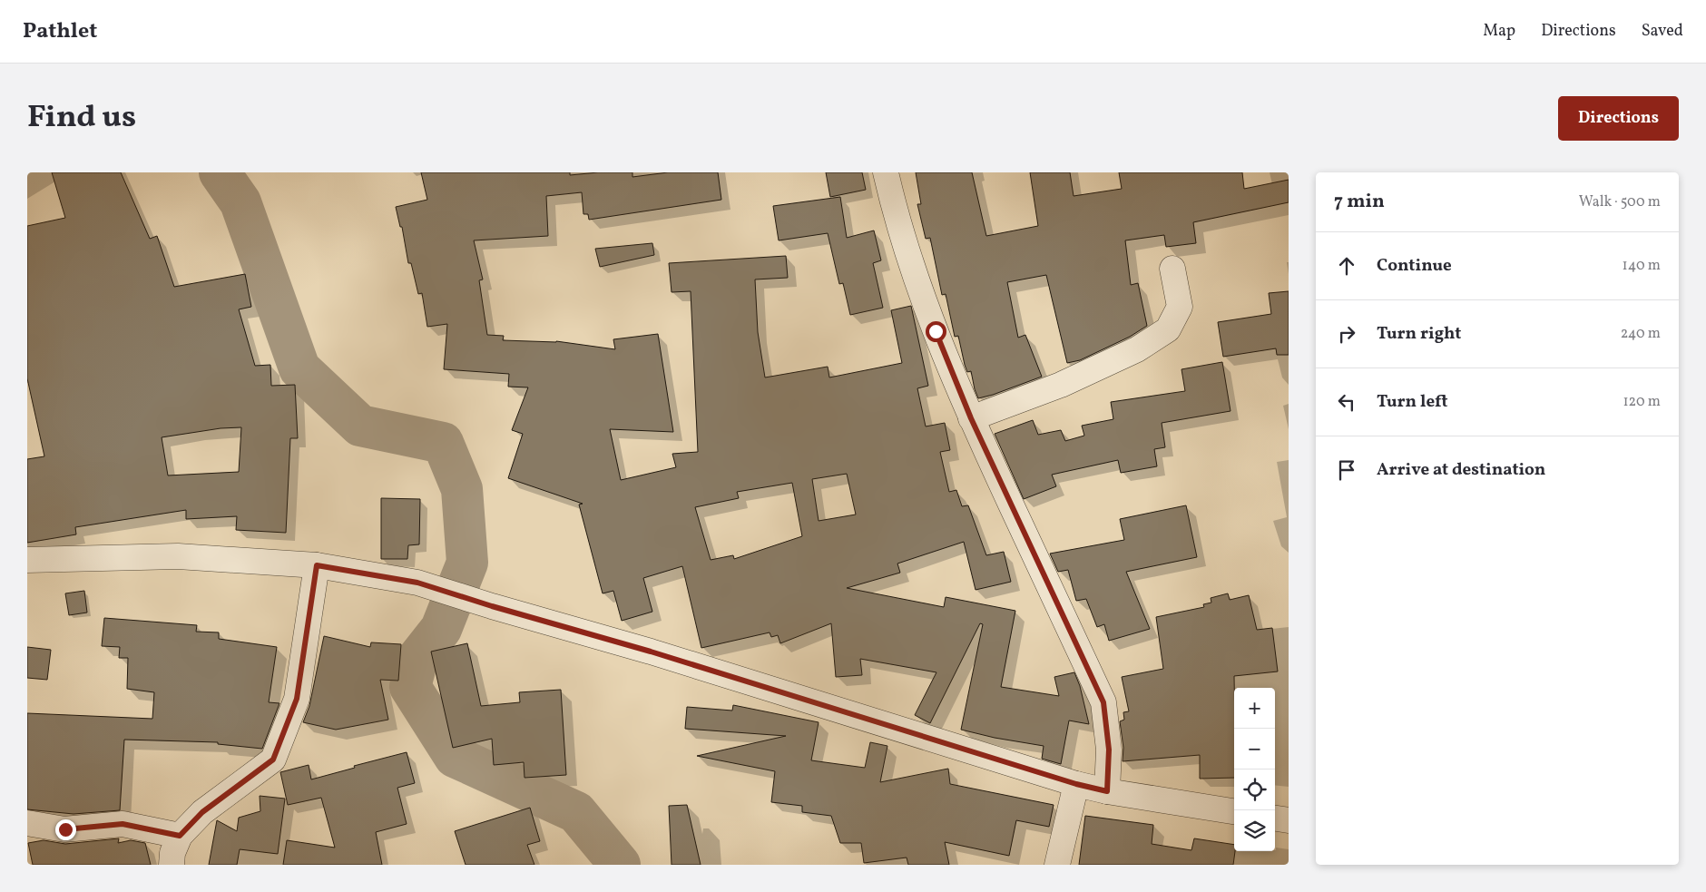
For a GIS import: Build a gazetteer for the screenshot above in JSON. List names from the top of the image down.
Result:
{
  "page": {
    "header": "Pathlet",
    "nav": ["Map", "Directions", "Saved"],
    "title": "Find us",
    "buttons": "Directions",
    "heading": ["7 min", "Walk · 500 m"],
    "list": [
      ["Continue", "140 m"],
      ["Turn right", "240 m"],
      ["Turn left", "120 m"],
      "Arrive at destination"
    ],
    "map_buttons": ["+", "−"]
  }
}
